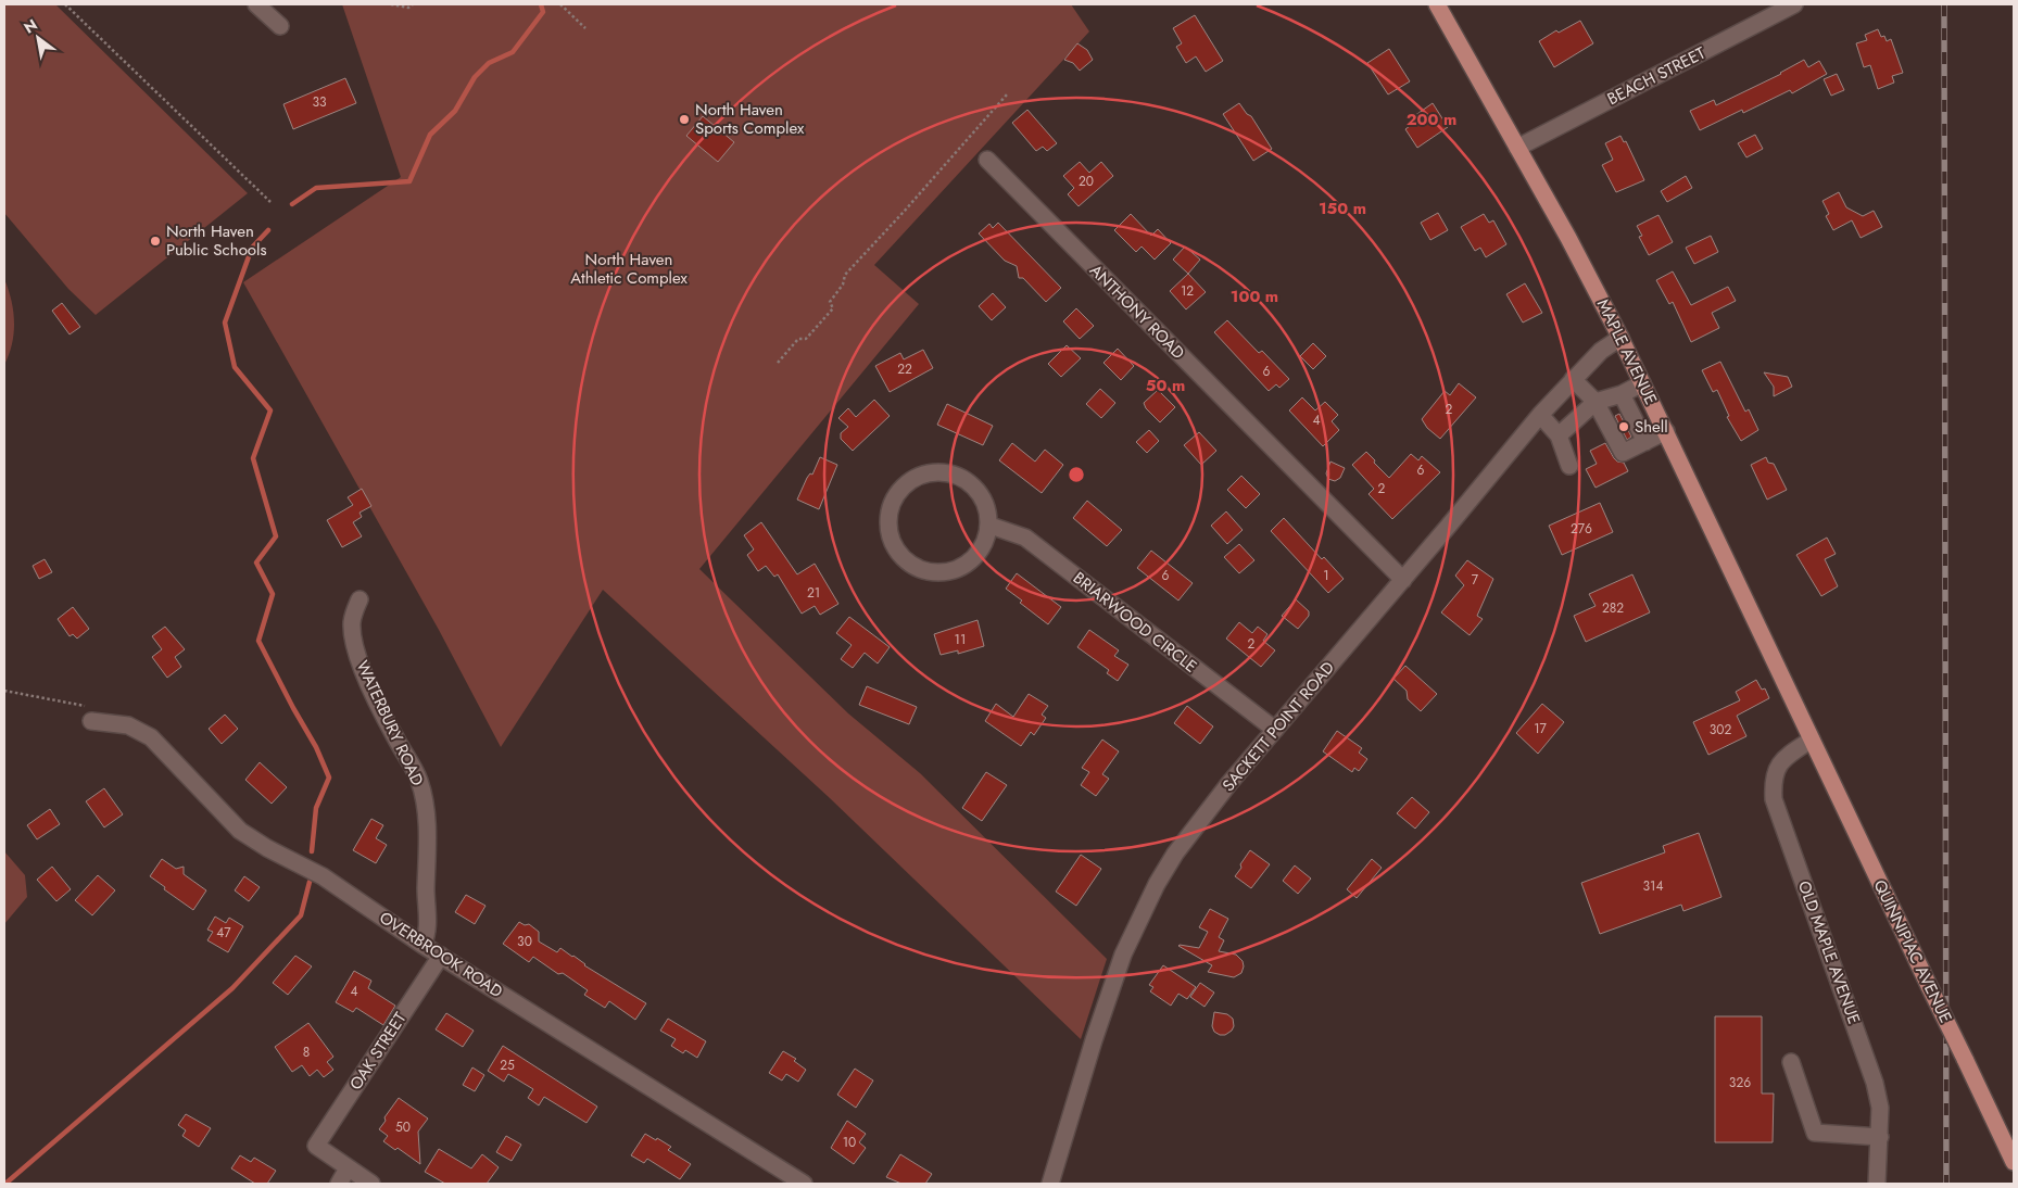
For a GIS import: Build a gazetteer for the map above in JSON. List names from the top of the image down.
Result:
{
  "streets": {
    "main road": ["MAPLE AVENUE", "QUINNIPIAC AVENUE"],
    "street": [
      "BEACH STREET",
      "ANTHONY ROAD",
      "BRIARWOOD CIRCLE",
      "WATERBURY ROAD",
      "SACKETT POINT ROAD",
      "OLD MAPLE AVENUE",
      "OVERBROOK ROAD",
      "OAK STREET"
    ]
  },
  "crossings": [
    ["BEACH STREET", "MAPLE AVENUE"],
    ["ANTHONY ROAD", "SACKETT POINT ROAD"],
    ["MAPLE AVENUE", "SACKETT POINT ROAD"],
    ["MAPLE AVENUE", "QUINNIPIAC AVENUE"],
    ["MAPLE AVENUE", "OLD MAPLE AVENUE"],
    ["BRIARWOOD CIRCLE", "SACKETT POINT ROAD"],
    ["WATERBURY ROAD", "OVERBROOK ROAD"],
    ["QUINNIPIAC AVENUE", "OLD MAPLE AVENUE"],
    ["OVERBROOK ROAD", "OAK STREET"]
  ],
  "parks": ["North Haven Athletic Complex"],
  "places": ["North Haven Sports Complex", "North Haven Public Schools", "Shell"],
  "house_numbers": [
    "33",
    "20",
    "12",
    "22",
    "6",
    "2",
    "4",
    "6",
    "2",
    "276",
    "6",
    "1",
    "7",
    "21",
    "282",
    "11",
    "2",
    "17",
    "302",
    "314",
    "47",
    "30",
    "4",
    "8",
    "25",
    "326",
    "50",
    "10"
  ],
  "north": "top left",
  "rings": [
    "200 m",
    "150 m",
    "100 m",
    "50 m"
  ]
}
